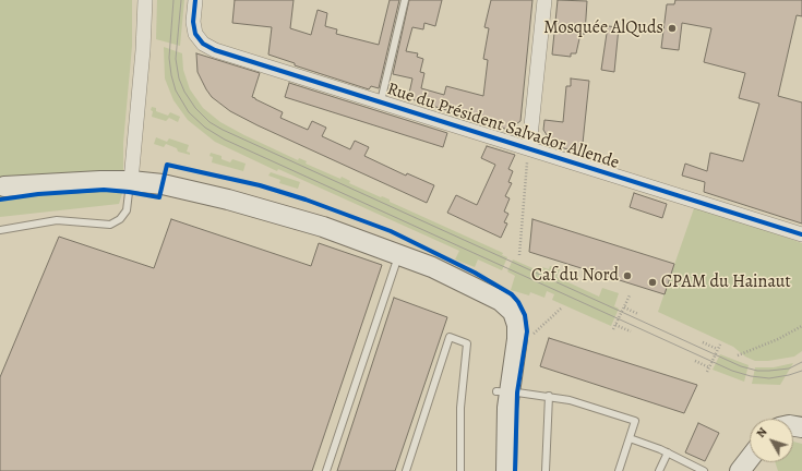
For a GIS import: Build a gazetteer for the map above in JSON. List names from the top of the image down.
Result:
{
  "streets": {
    "street": ["Rue du Président Salvador Allende"]
  },
  "places": ["Mosquée AlQuds", "Caf du Nord", "CPAM du Hainaut"],
  "north": "top left"
}
